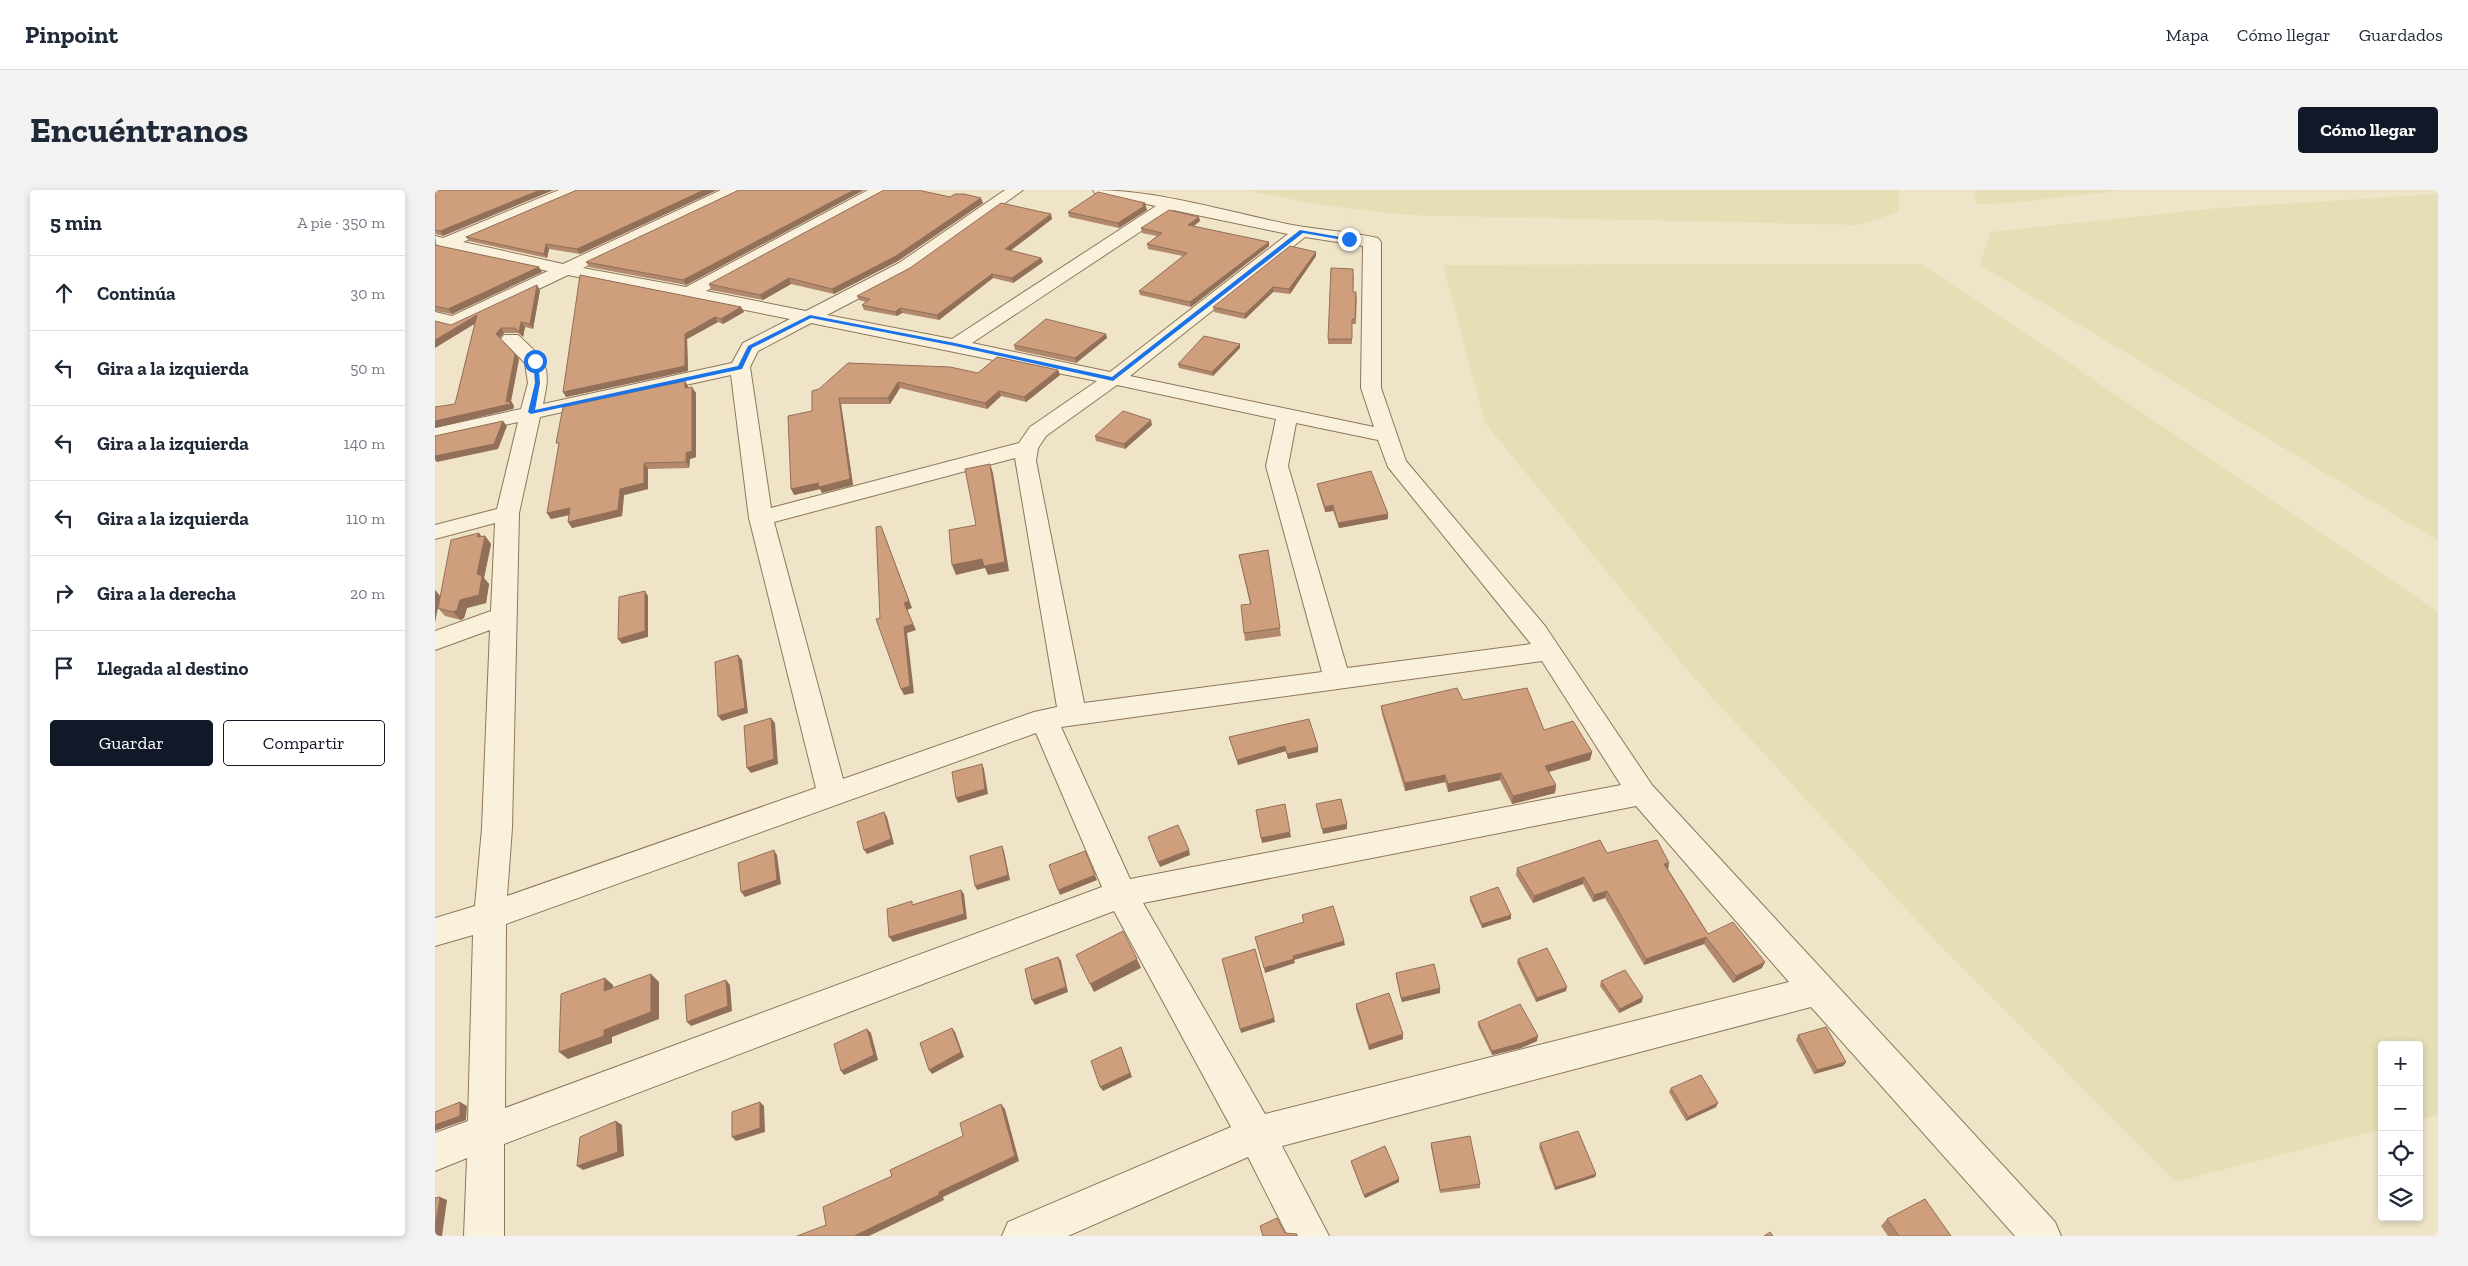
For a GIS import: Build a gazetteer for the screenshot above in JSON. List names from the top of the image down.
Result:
{
  "page": {
    "header": "Pinpoint",
    "nav": ["Mapa", "Cómo llegar", "Guardados"],
    "buttons": [
      "Cómo llegar",
      ["Guardar", "Compartir"]
    ],
    "title": "Encuéntranos",
    "heading": ["5 min", "A pie · 350 m"],
    "list": [
      ["Continúa", "30 m"],
      ["Gira a la izquierda", "50 m"],
      ["Gira a la izquierda", "140 m"],
      ["Gira a la izquierda", "110 m"],
      ["Gira a la derecha", "20 m"],
      "Llegada al destino"
    ],
    "map_buttons": ["+", "−"]
  }
}
